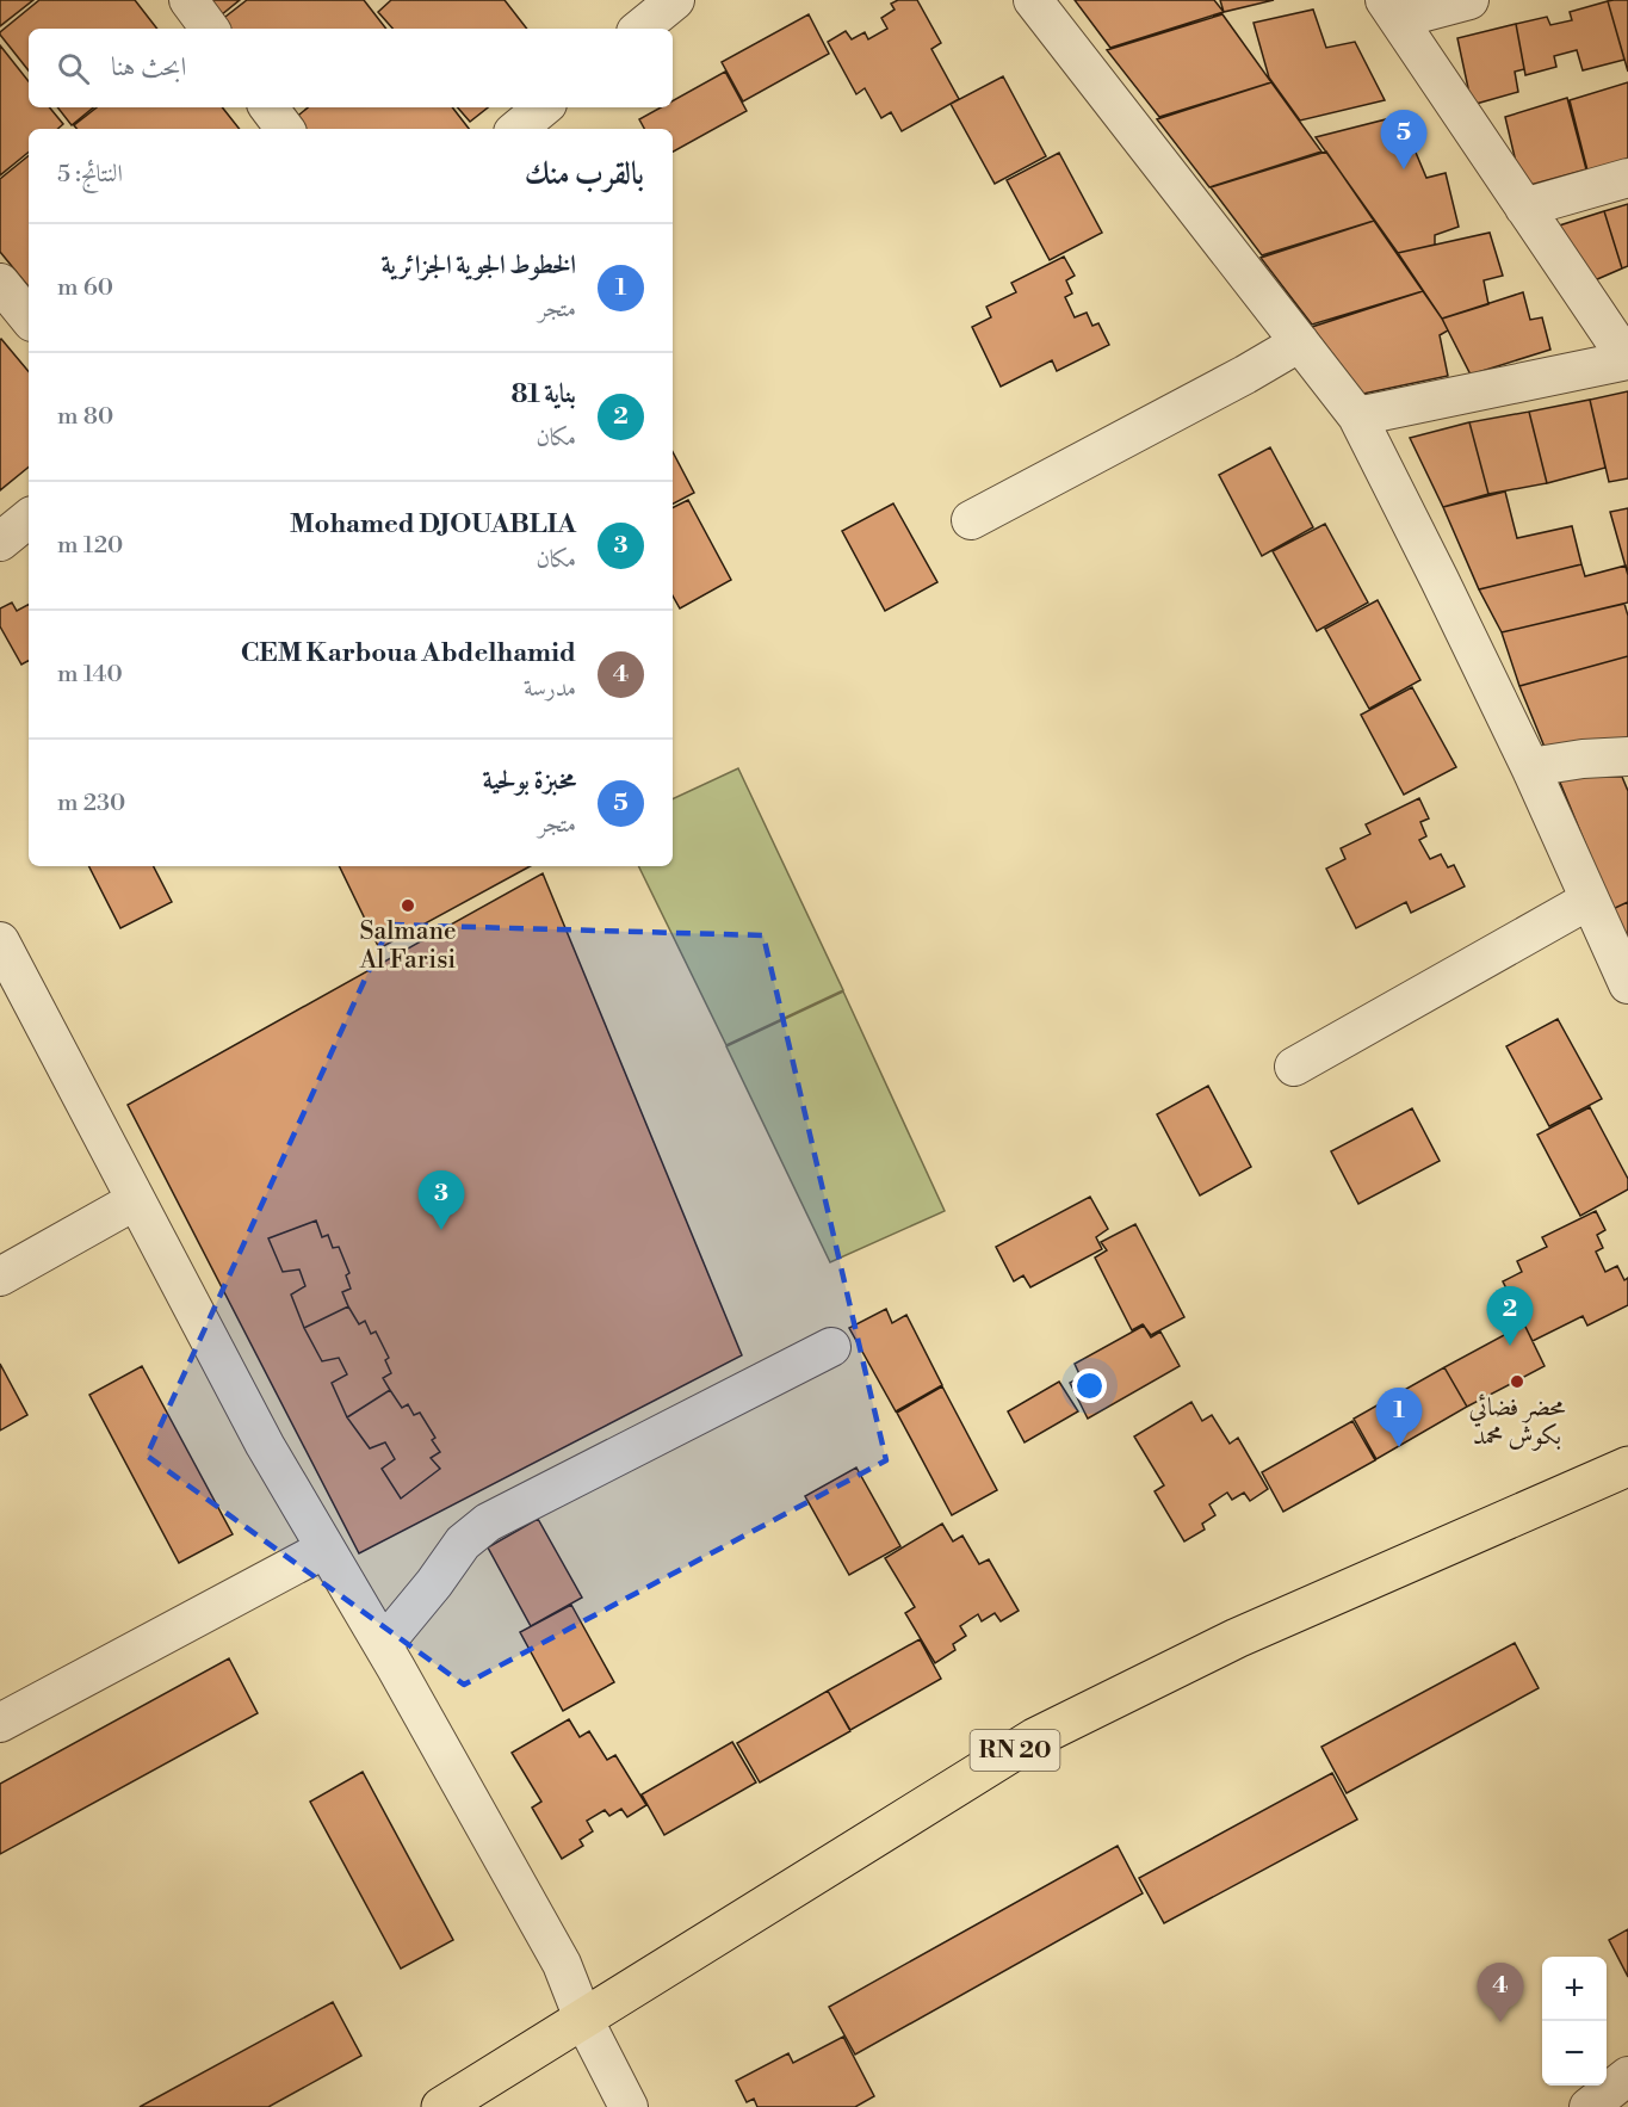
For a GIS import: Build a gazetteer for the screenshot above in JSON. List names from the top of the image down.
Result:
{
  "streets": {
    "main road": ["RN 20"]
  },
  "places": ["Salmane Al Farisi", "محضر فضائي بكوش محمد"],
  "page": {
    "search": "ابحث هنا",
    "pins": [
      "5",
      "3",
      "2",
      "1",
      "4"
    ],
    "heading": ["بالقرب منك", "النتائج: 5"],
    "list": [
      {
        "mark": "1",
        "name": "الخطوط الجوية الجزائرية",
        "note": "متجر",
        "value": "60 m"
      },
      {
        "mark": "2",
        "name": "بناية 81",
        "note": "مكان",
        "value": "80 m"
      },
      {
        "mark": "3",
        "name": "Mohamed DJOUABLIA",
        "note": "مكان",
        "value": "120 m"
      },
      {
        "mark": "4",
        "name": "CEM Karboua Abdelhamid",
        "note": "مدرسة",
        "value": "140 m"
      },
      {
        "mark": "5",
        "name": "مخبزة بولحية",
        "note": "متجر",
        "value": "230 m"
      }
    ],
    "map_buttons": ["+", "−"]
  }
}
